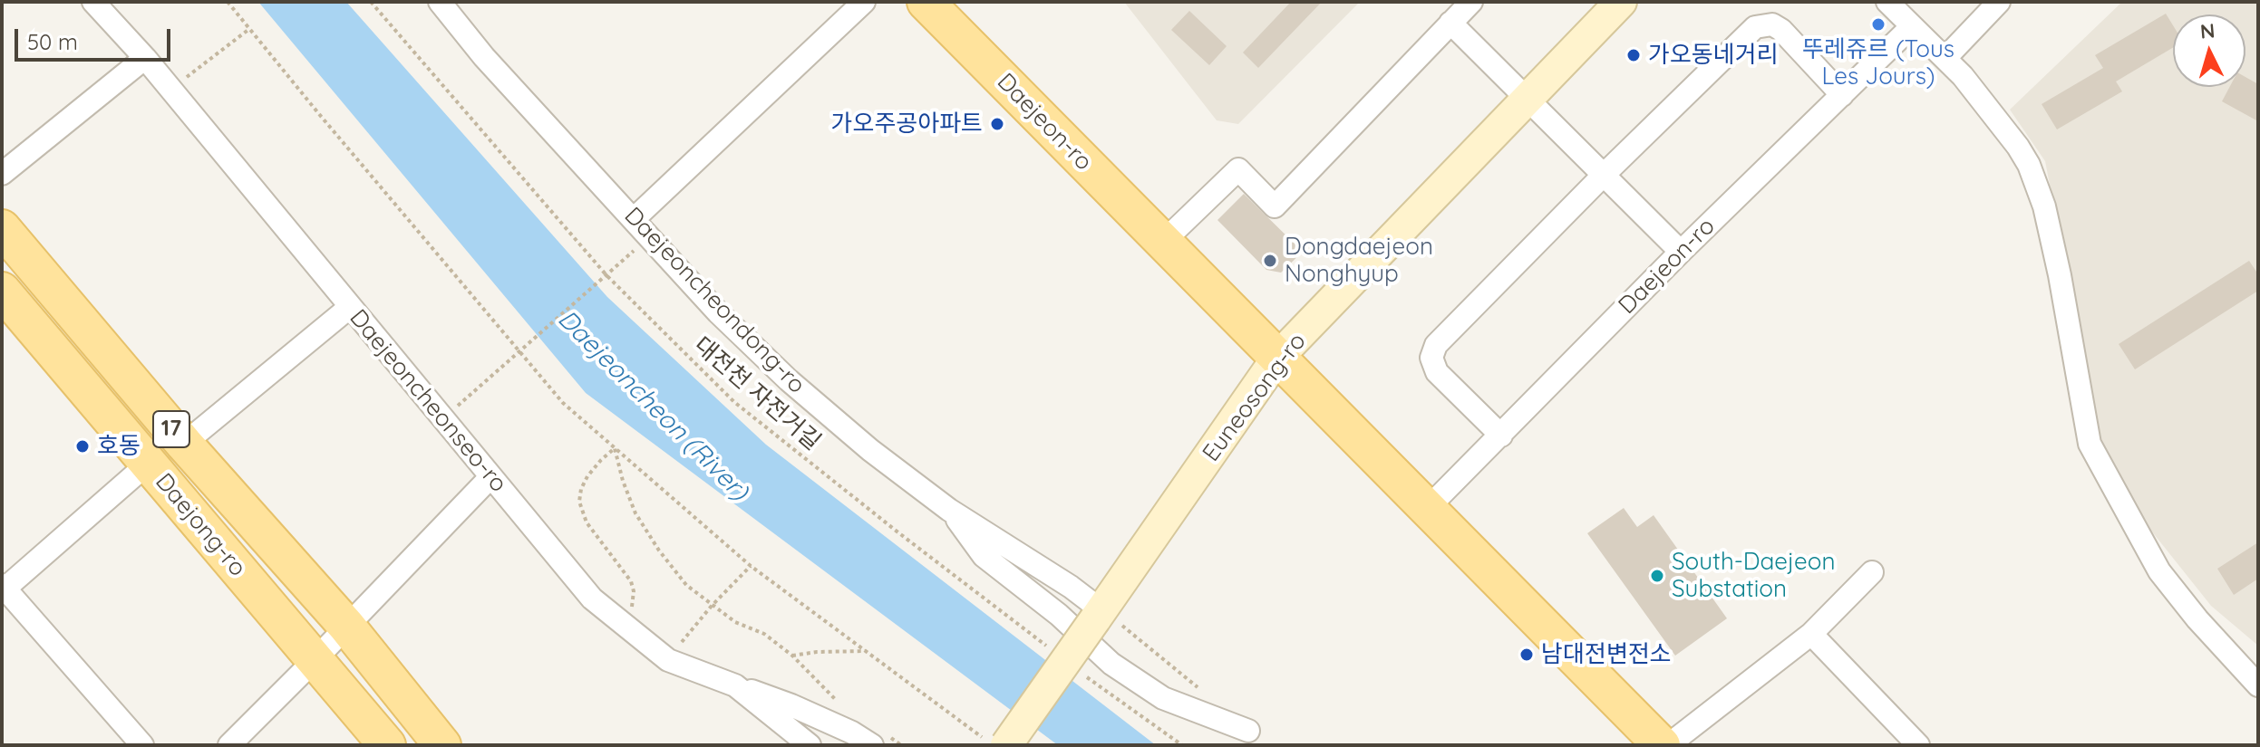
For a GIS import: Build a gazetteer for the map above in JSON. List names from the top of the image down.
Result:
{
  "streets": {
    "main road": [
      "Daejeon-ro",
      "Euneosong-ro",
      "17",
      "Daejong-ro"
    ],
    "street": ["Daejeoncheondong-ro", "Daejeoncheonseo-ro"],
    "path": ["대전천 자전거길"]
  },
  "crossings": [
    ["Daejeon-ro", "Euneosong-ro"],
    ["Daejeoncheondong-ro", "Euneosong-ro"],
    ["Daejeoncheonseo-ro", "Daejong-ro"]
  ],
  "water": ["Daejeoncheon (River)"],
  "places": [
    "뚜레쥬르 (Tous Les Jours)",
    "가오동네거리",
    "가오주공아파트",
    "Dongdaejeon Nonghyup",
    "호동",
    "South-Daejeon Substation",
    "남대전변전소"
  ],
  "scale_bar": "50 m",
  "north": "top"
}
